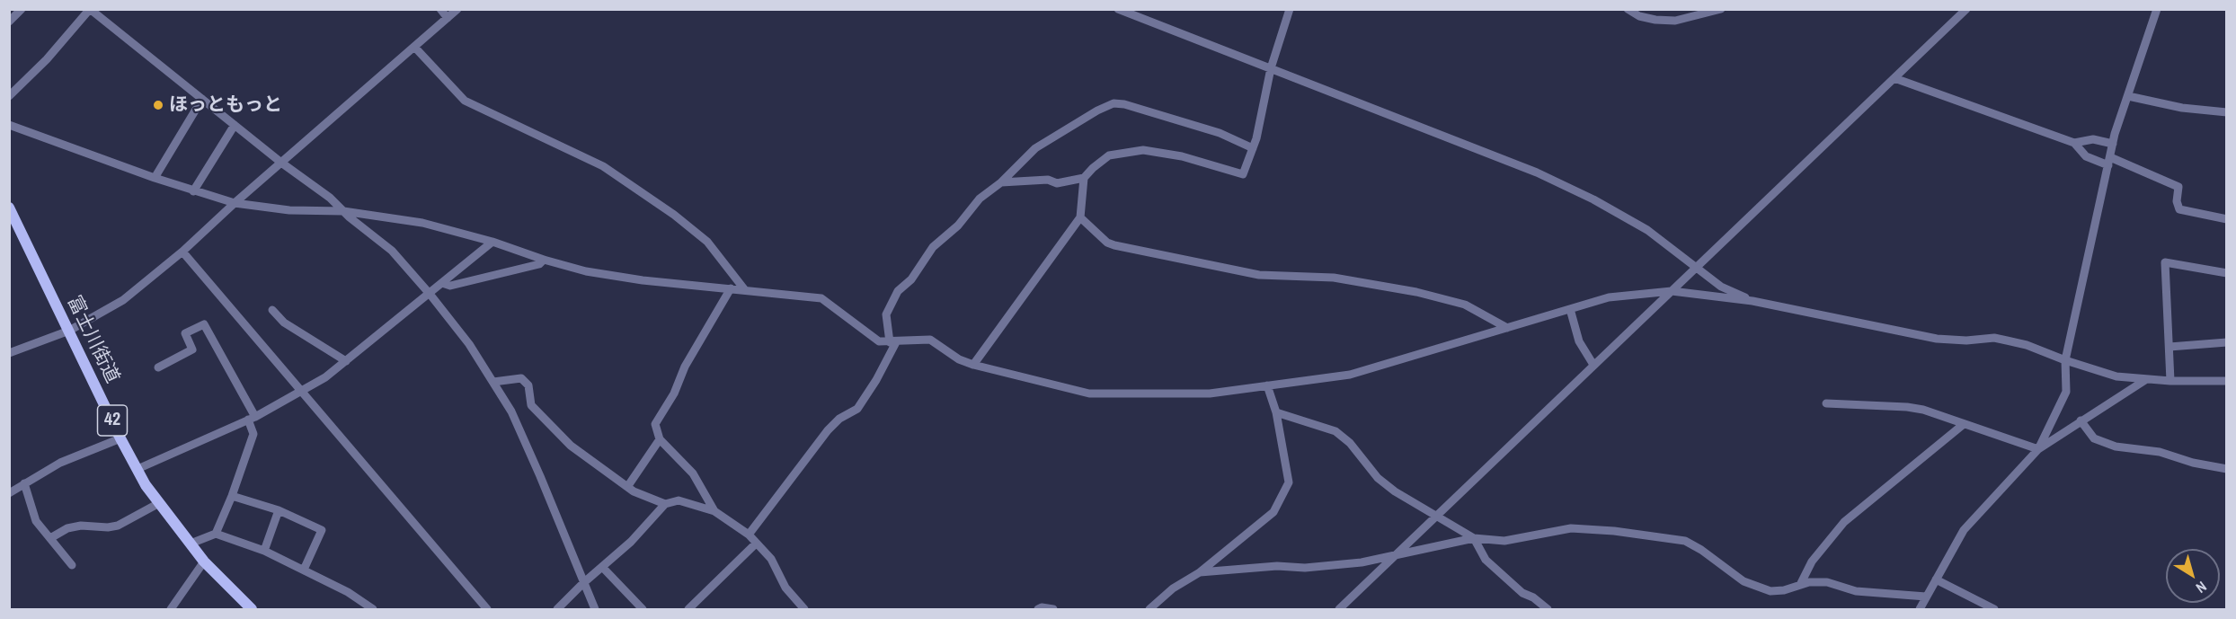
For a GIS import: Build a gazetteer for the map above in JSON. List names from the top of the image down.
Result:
{
  "streets": {
    "main road": ["富士川街道", "42"]
  },
  "places": ["ほっともっと"],
  "north": "bottom right"
}
